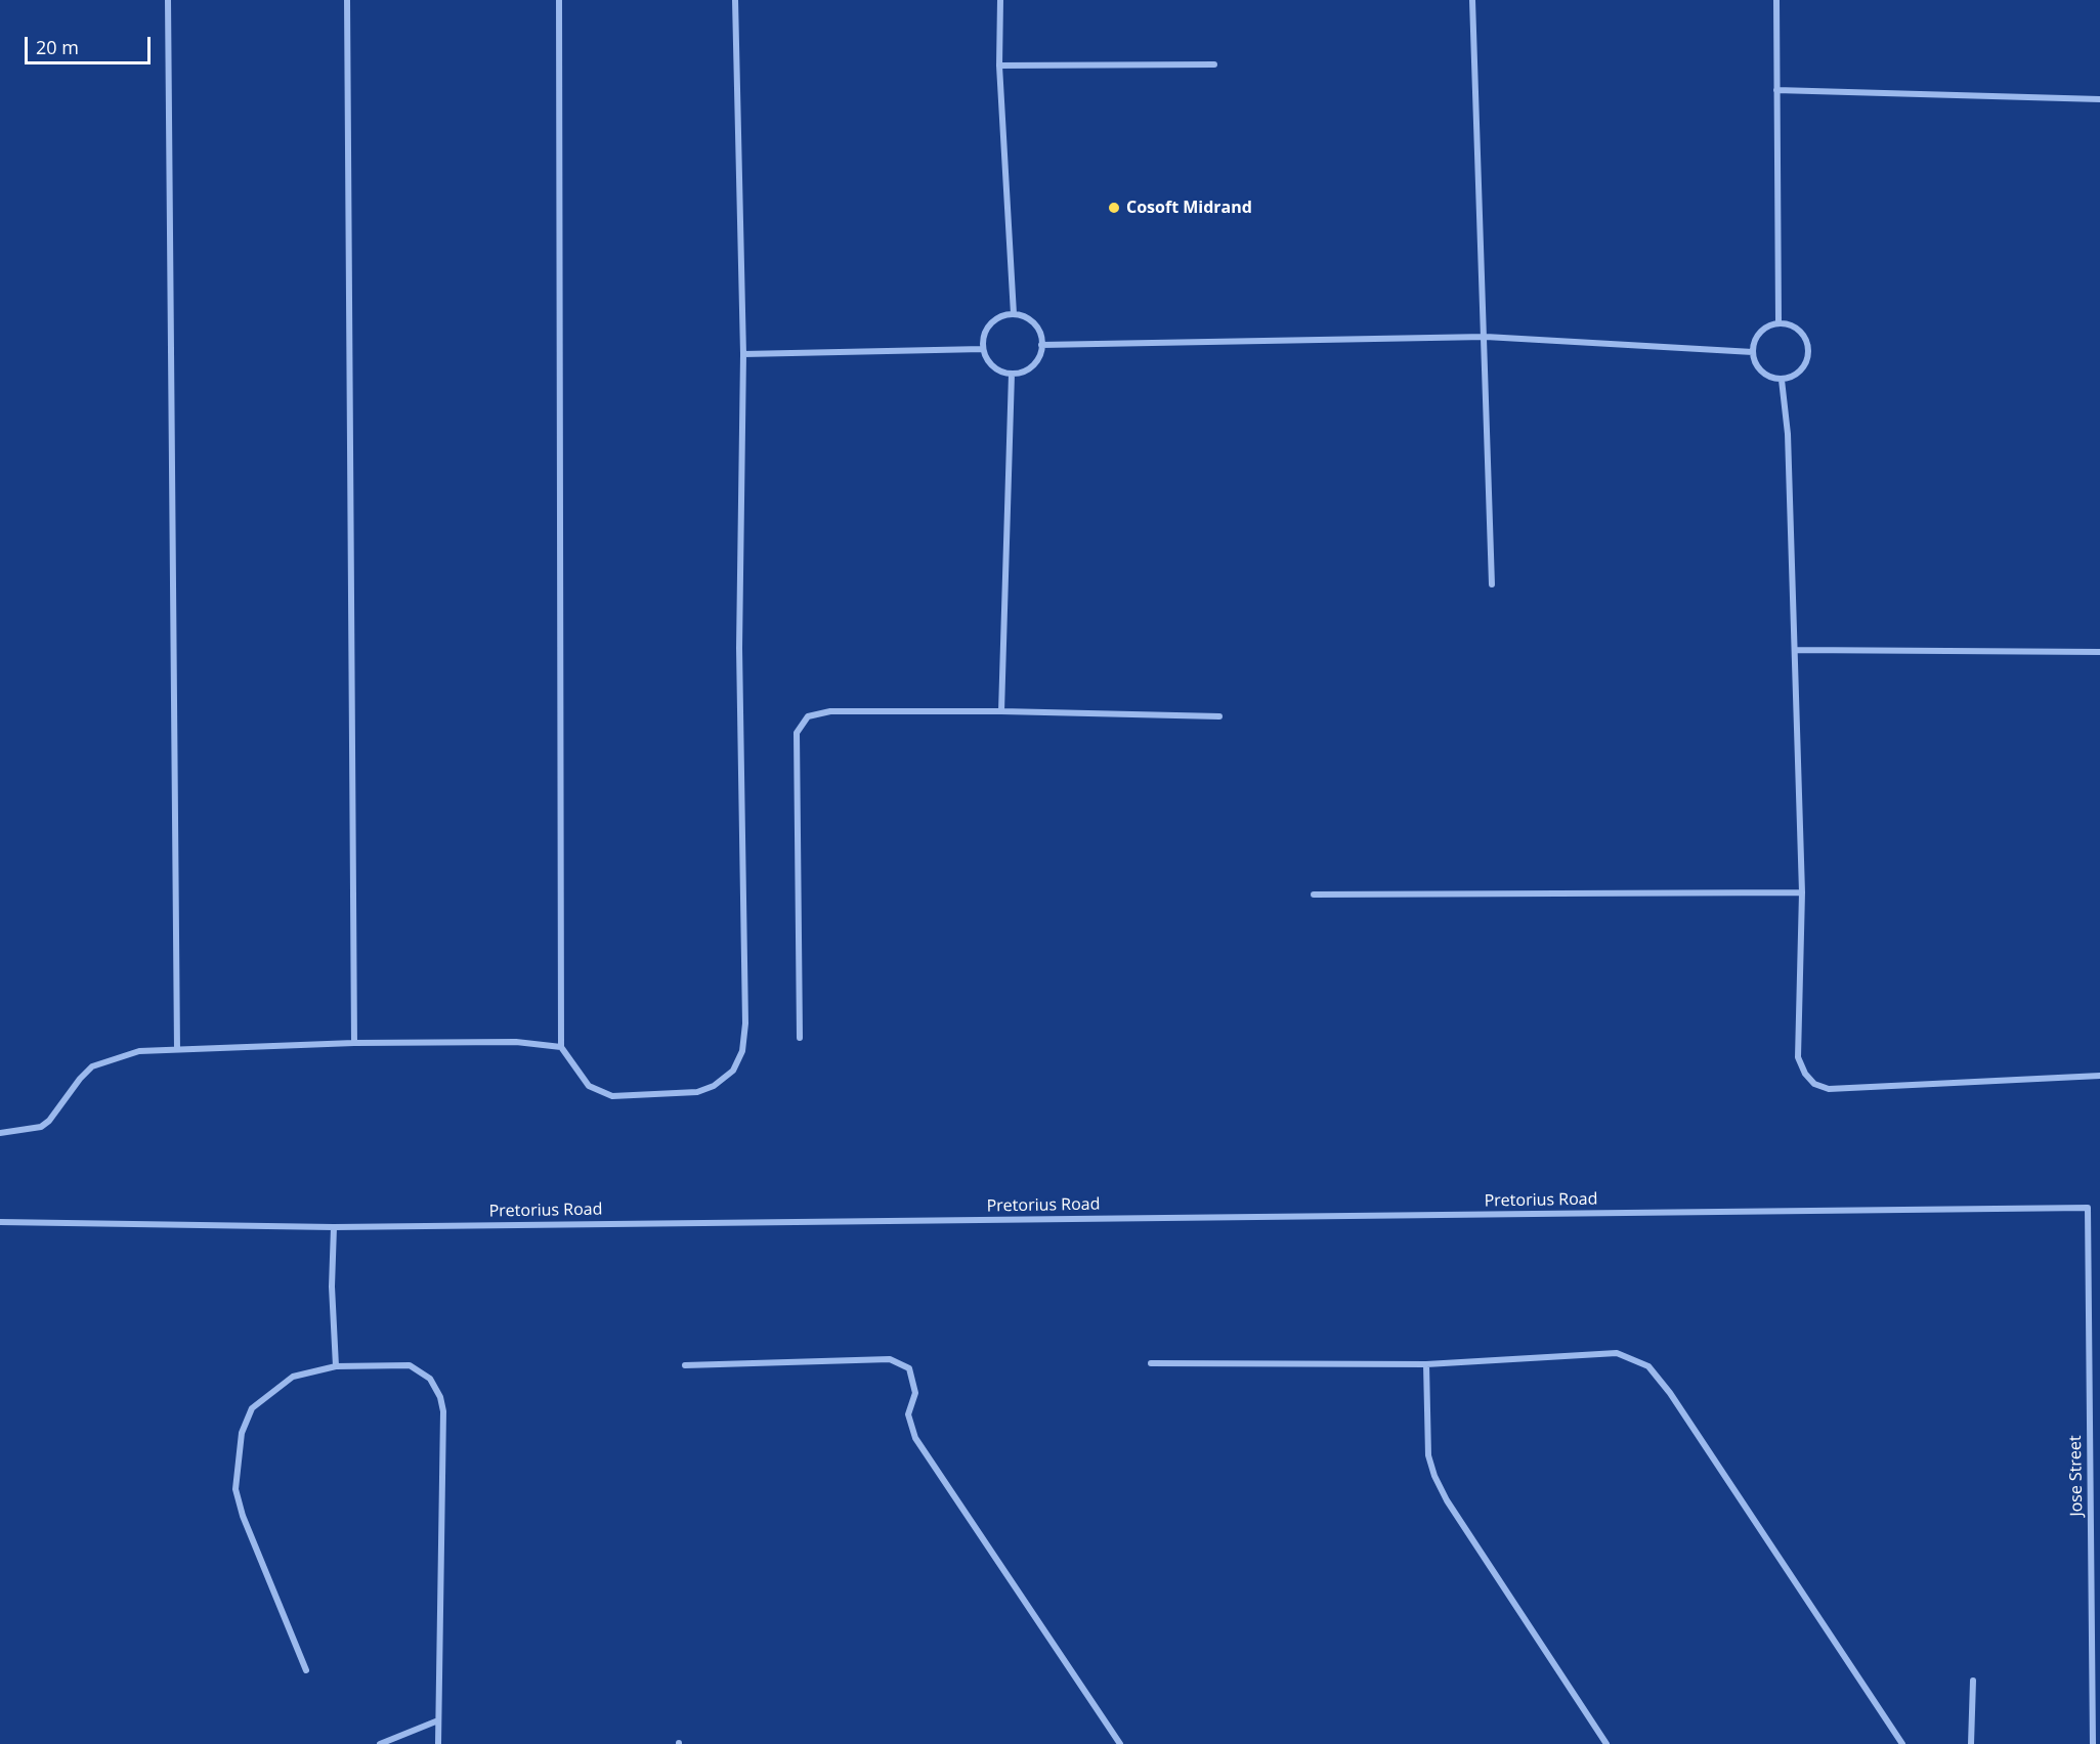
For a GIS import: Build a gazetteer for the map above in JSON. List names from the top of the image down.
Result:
{
  "streets": {
    "street": ["Pretorius Road", "Jose Street"]
  },
  "crossings": [
    ["Pretorius Road", "Jose Street"]
  ],
  "places": ["Cosoft Midrand"],
  "scale_bar": "20 m"
}
